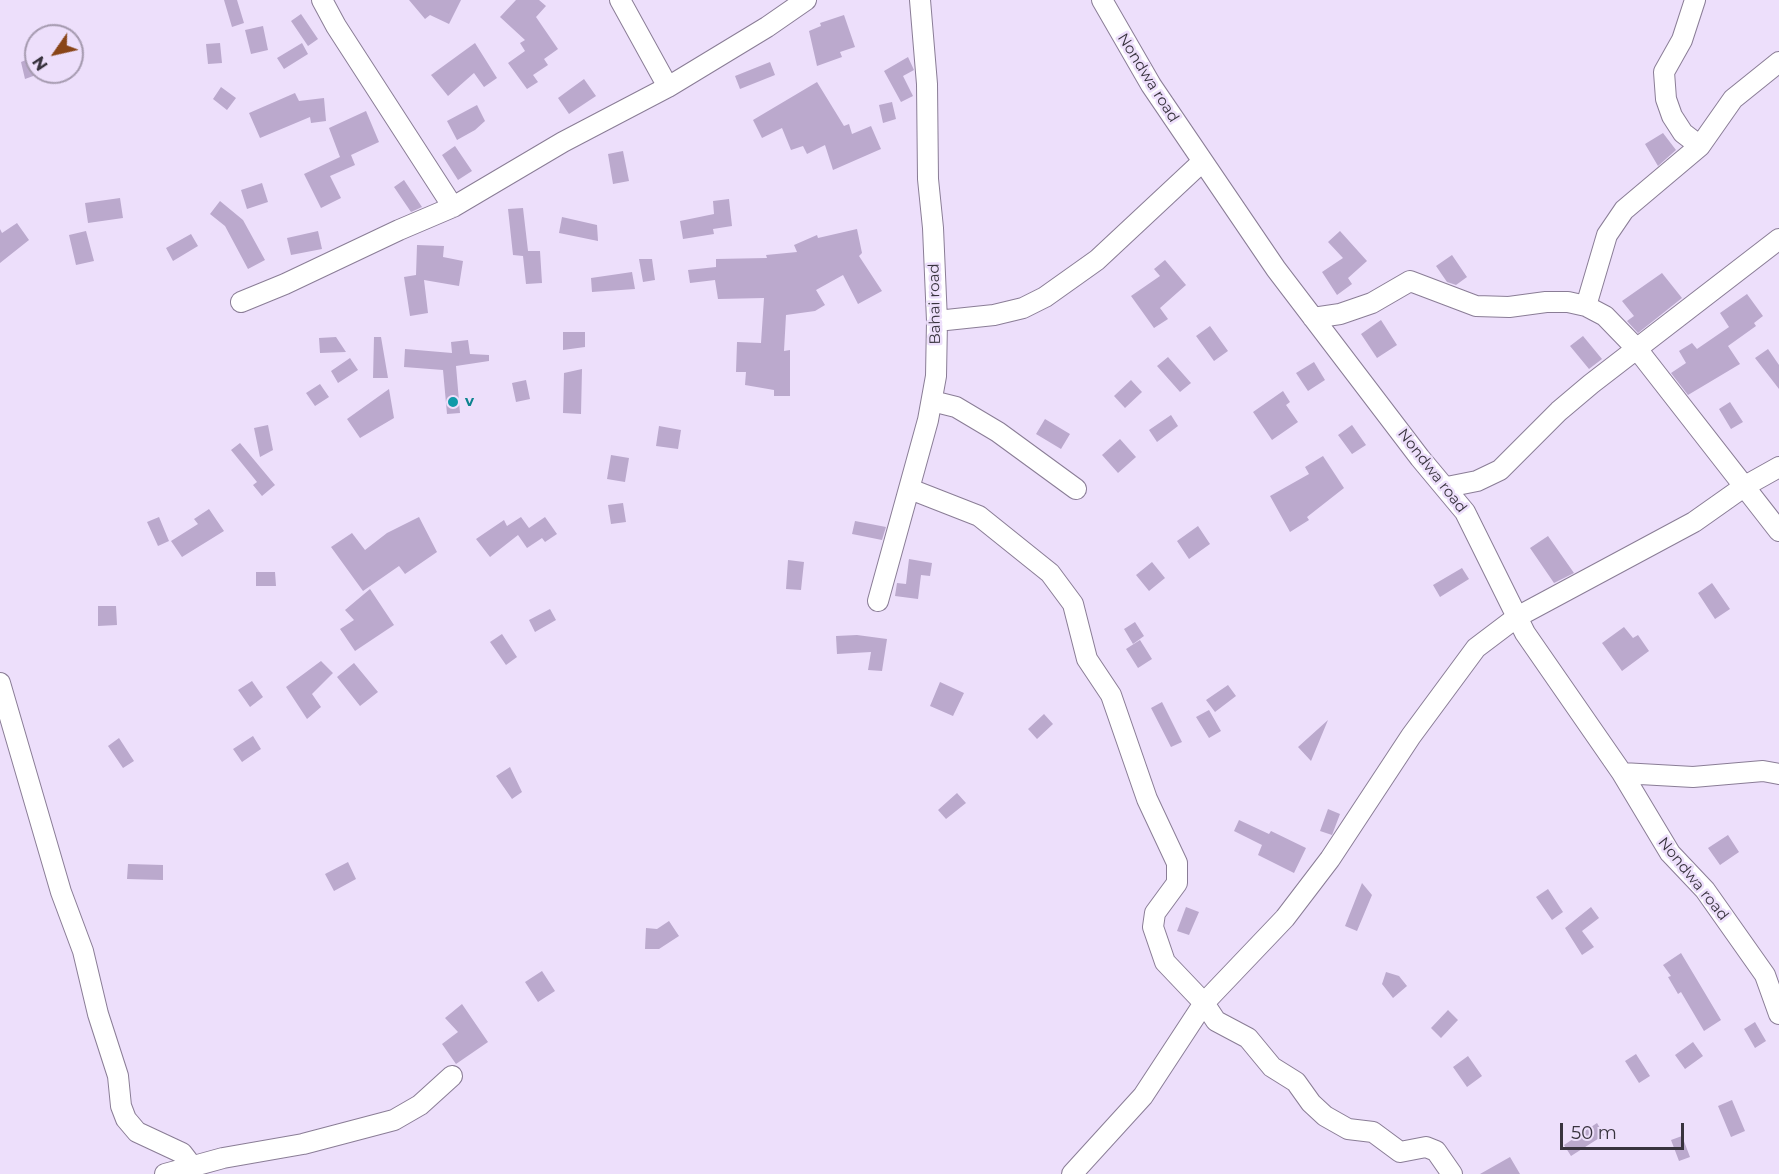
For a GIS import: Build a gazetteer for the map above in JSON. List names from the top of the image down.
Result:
{
  "streets": {
    "street": ["Nondwa road", "Bahai road"]
  },
  "places": ["v"],
  "scale_bar": "50 m",
  "north": "bottom left"
}
